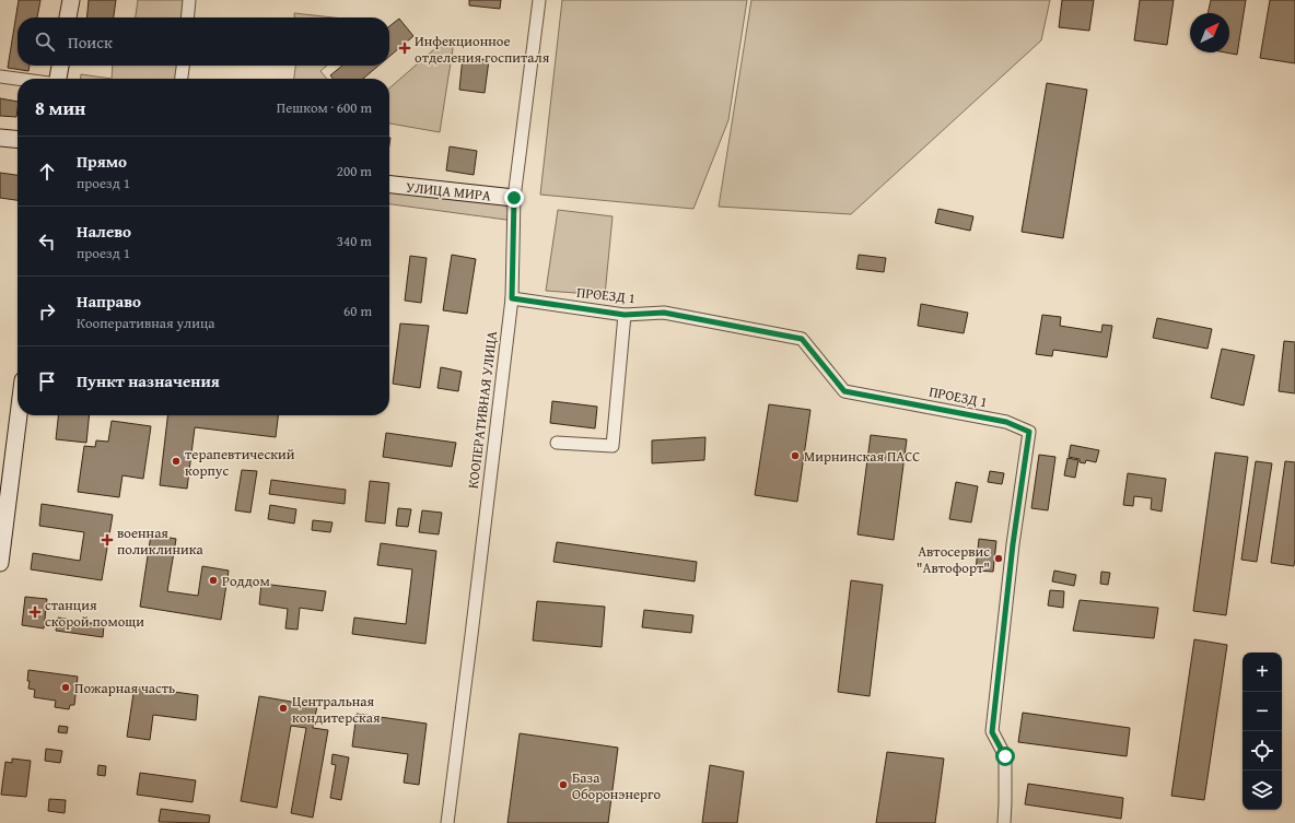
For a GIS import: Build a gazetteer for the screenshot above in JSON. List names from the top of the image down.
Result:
{
  "streets": {
    "street": ["УЛИЦА МИРА", "ПРОЕЗД 1", "КООПЕРАТИВНАЯ УЛИЦА"]
  },
  "crossings": [
    ["УЛИЦА МИРА", "КООПЕРАТИВНАЯ УЛИЦА"],
    ["ПРОЕЗД 1", "КООПЕРАТИВНАЯ УЛИЦА"]
  ],
  "places": {
    "health": ["Инфекционное отделения госпиталя", "военная поликлиника", "станция скорой помощи"],
    "other": [
      "Мирнинская ПАСС",
      "терапевтический корпус",
      "Автосервис \"Автофорт\"",
      "Роддом",
      "Пожарная часть",
      "Центральная кондитерская",
      "База Оборонэнерго"
    ]
  },
  "north": "top right",
  "page": {
    "search": "Поиск",
    "heading": ["8 мин", "Пешком · 600 m"],
    "list": [
      ["Прямо", "проезд 1", "200 m"],
      ["Налево", "проезд 1", "340 m"],
      ["Направо", "Кооперативная улица", "60 m"],
      "Пункт назначения"
    ],
    "map_buttons": ["+", "−"]
  }
}
